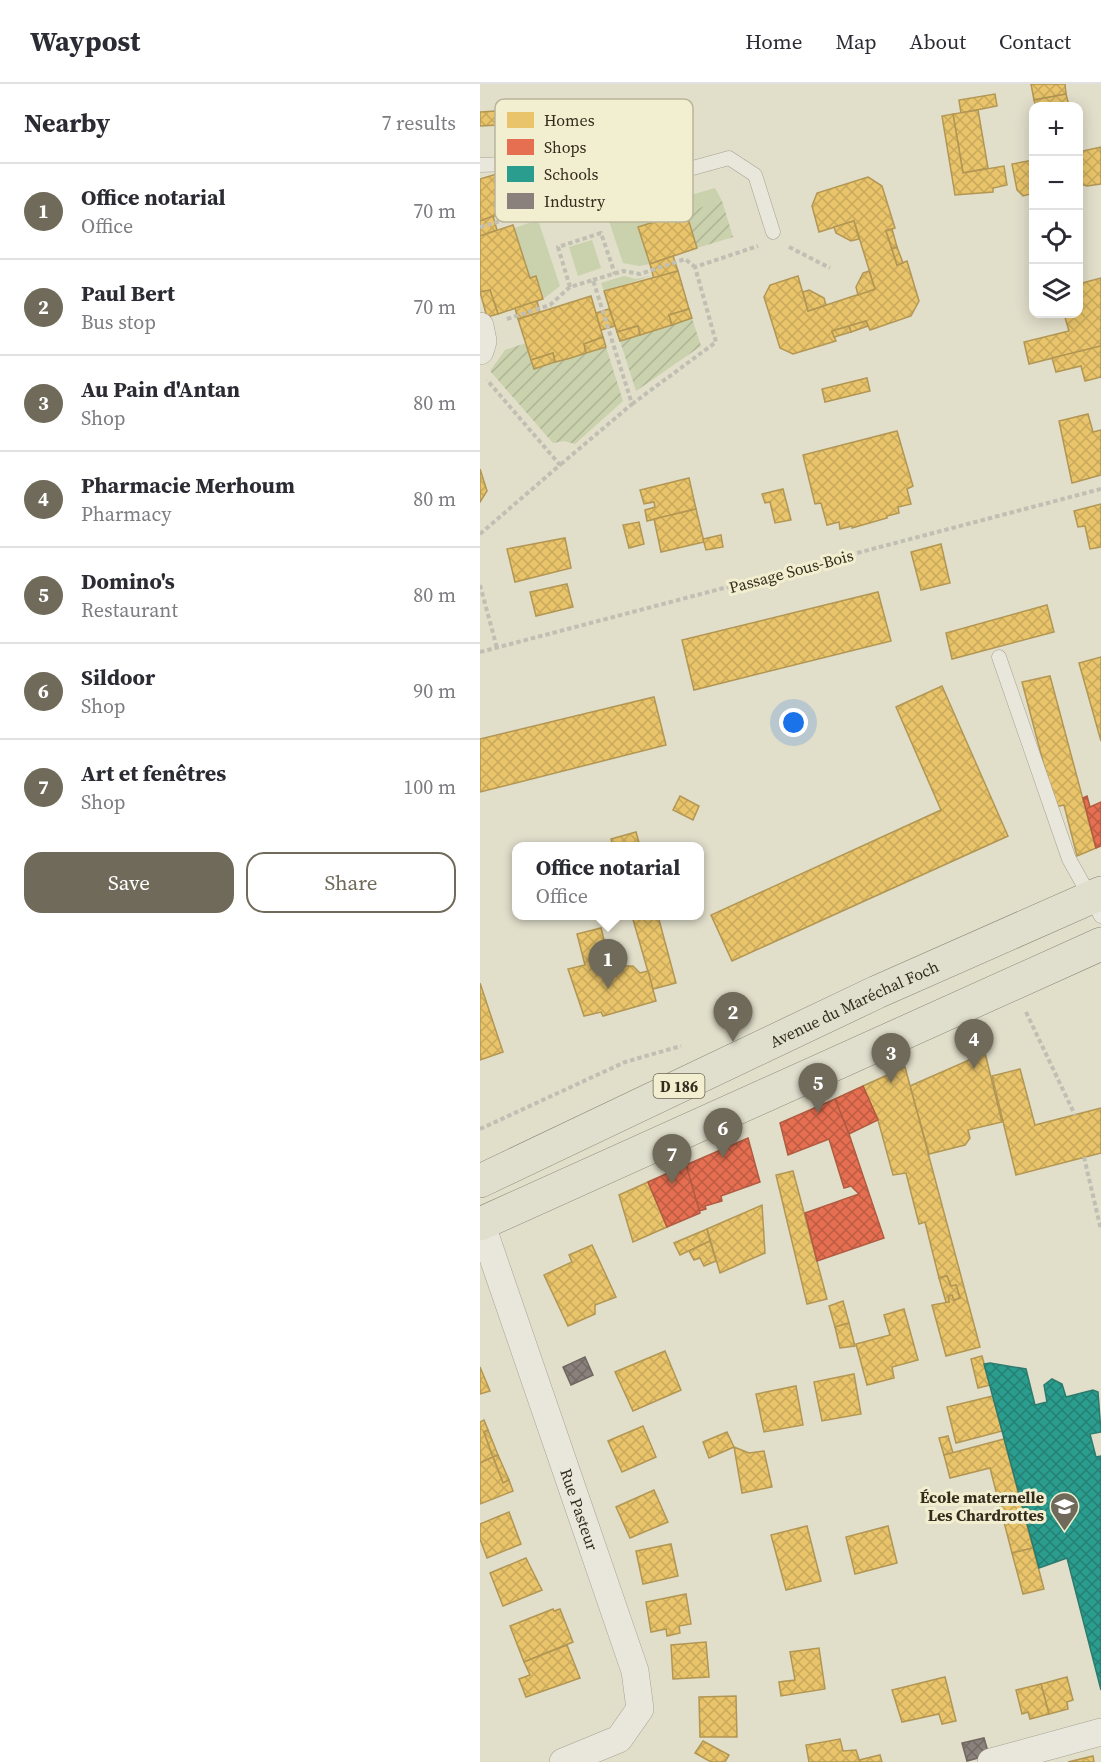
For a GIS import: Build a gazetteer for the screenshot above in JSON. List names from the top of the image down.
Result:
{
  "streets": {
    "main road": ["Avenue du Maréchal Foch", "D 186"],
    "street": ["Rue Pasteur"],
    "path": ["Passage Sous-Bois"]
  },
  "crossings": [
    ["D 186", "Rue Pasteur"]
  ],
  "places": {
    "school or university": ["École maternelle Les Chardrottes"]
  },
  "legend": [
    "Homes",
    "Shops",
    "Schools",
    "Industry"
  ],
  "page": {
    "header": "Waypost",
    "nav": [
      "Home",
      "Map",
      "About",
      "Contact"
    ],
    "heading": ["Nearby", "7 results"],
    "map_buttons": ["+", "−"],
    "list": [
      {
        "mark": "1",
        "name": "Office notarial",
        "note": "Office",
        "value": "70 m"
      },
      {
        "mark": "2",
        "name": "Paul Bert",
        "note": "Bus stop",
        "value": "70 m"
      },
      {
        "mark": "3",
        "name": "Au Pain d'Antan",
        "note": "Shop",
        "value": "80 m"
      },
      {
        "mark": "4",
        "name": "Pharmacie Merhoum",
        "note": "Pharmacy",
        "value": "80 m"
      },
      {
        "mark": "5",
        "name": "Domino's",
        "note": "Restaurant",
        "value": "80 m"
      },
      {
        "mark": "6",
        "name": "Sildoor",
        "note": "Shop",
        "value": "90 m"
      },
      {
        "mark": "7",
        "name": "Art et fenêtres",
        "note": "Shop",
        "value": "100 m"
      }
    ],
    "buttons": ["Save", "Share"],
    "popup": ["Office notarial", "Office"],
    "pins": [
      "1",
      "2",
      "4",
      "3",
      "5",
      "6",
      "7"
    ]
  }
}
